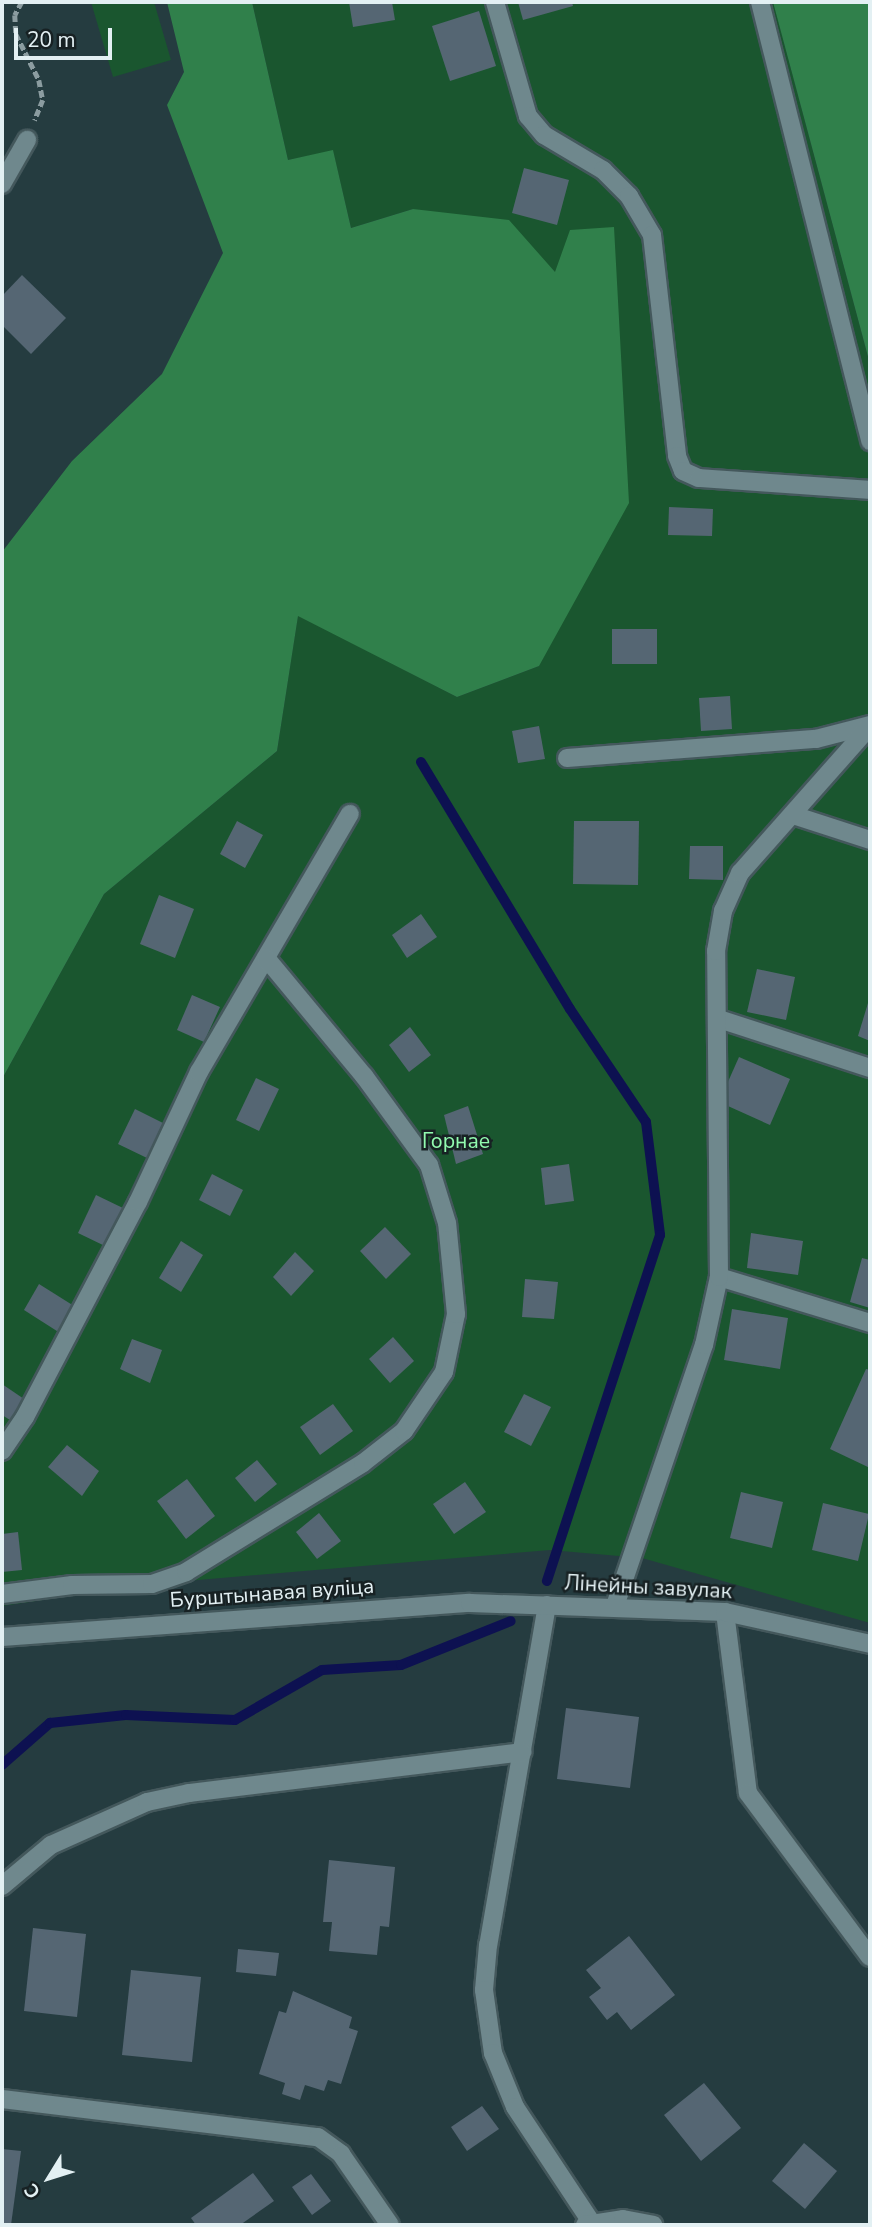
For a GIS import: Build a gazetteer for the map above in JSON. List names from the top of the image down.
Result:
{
  "streets": {
    "street": ["Лінейны завулак", "Бурштынавая вуліца"]
  },
  "crossings": [
    ["Лінейны завулак", "Бурштынавая вуліца"]
  ],
  "parks": ["Горнае"],
  "scale_bar": "20 m",
  "north": "bottom left"
}
